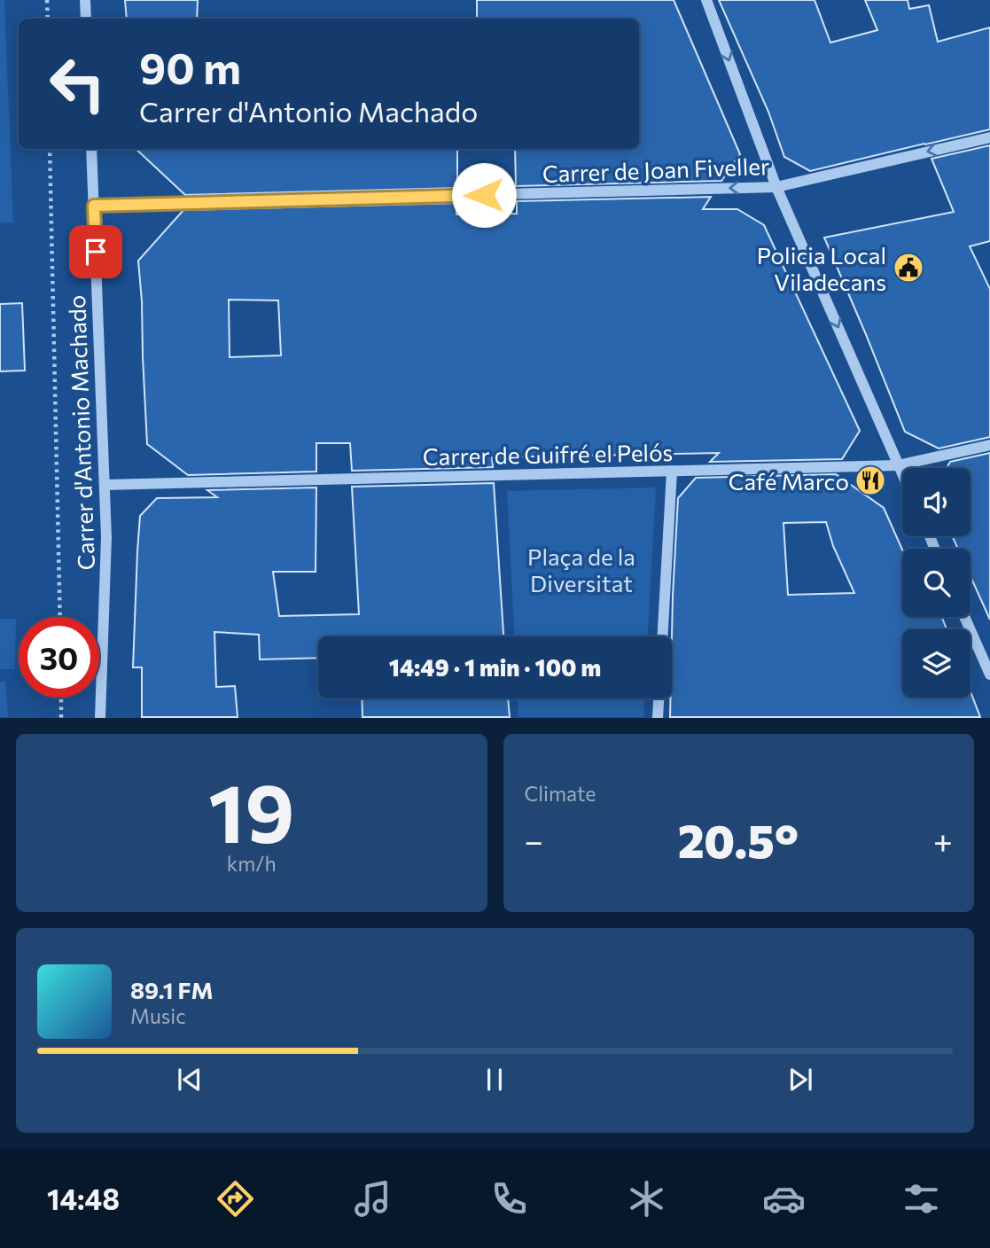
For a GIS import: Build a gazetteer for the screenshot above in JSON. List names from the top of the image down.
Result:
{
  "streets": {
    "street": ["Carrer de Joan Fiveller", "Carrer d'Antonio Machado", "Carrer de Guifré el Pelós"]
  },
  "crossings": [
    ["Carrer de Joan Fiveller", "Carrer d'Antonio Machado"],
    ["Carrer d'Antonio Machado", "Carrer de Guifré el Pelós"]
  ],
  "one_way": ["Carrer de Joan Fiveller"],
  "parks": ["Plaça de la Diversitat"],
  "places": {
    "public building": ["Policia Local Viladecans"],
    "restaurant": ["Café Marco"]
  },
  "page": {
    "turn": ["90 m", "Carrer d'Antonio Machado"],
    "limit": "30",
    "trip": "14:49 · 1 min · 100 m",
    "tile": [
      ["19", "km/h"],
      "Climate"
    ],
    "heat": ["−", "20.5°", "+"],
    "song": ["89.1 FM", "Music"],
    "tabs": "14:48"
  }
}
